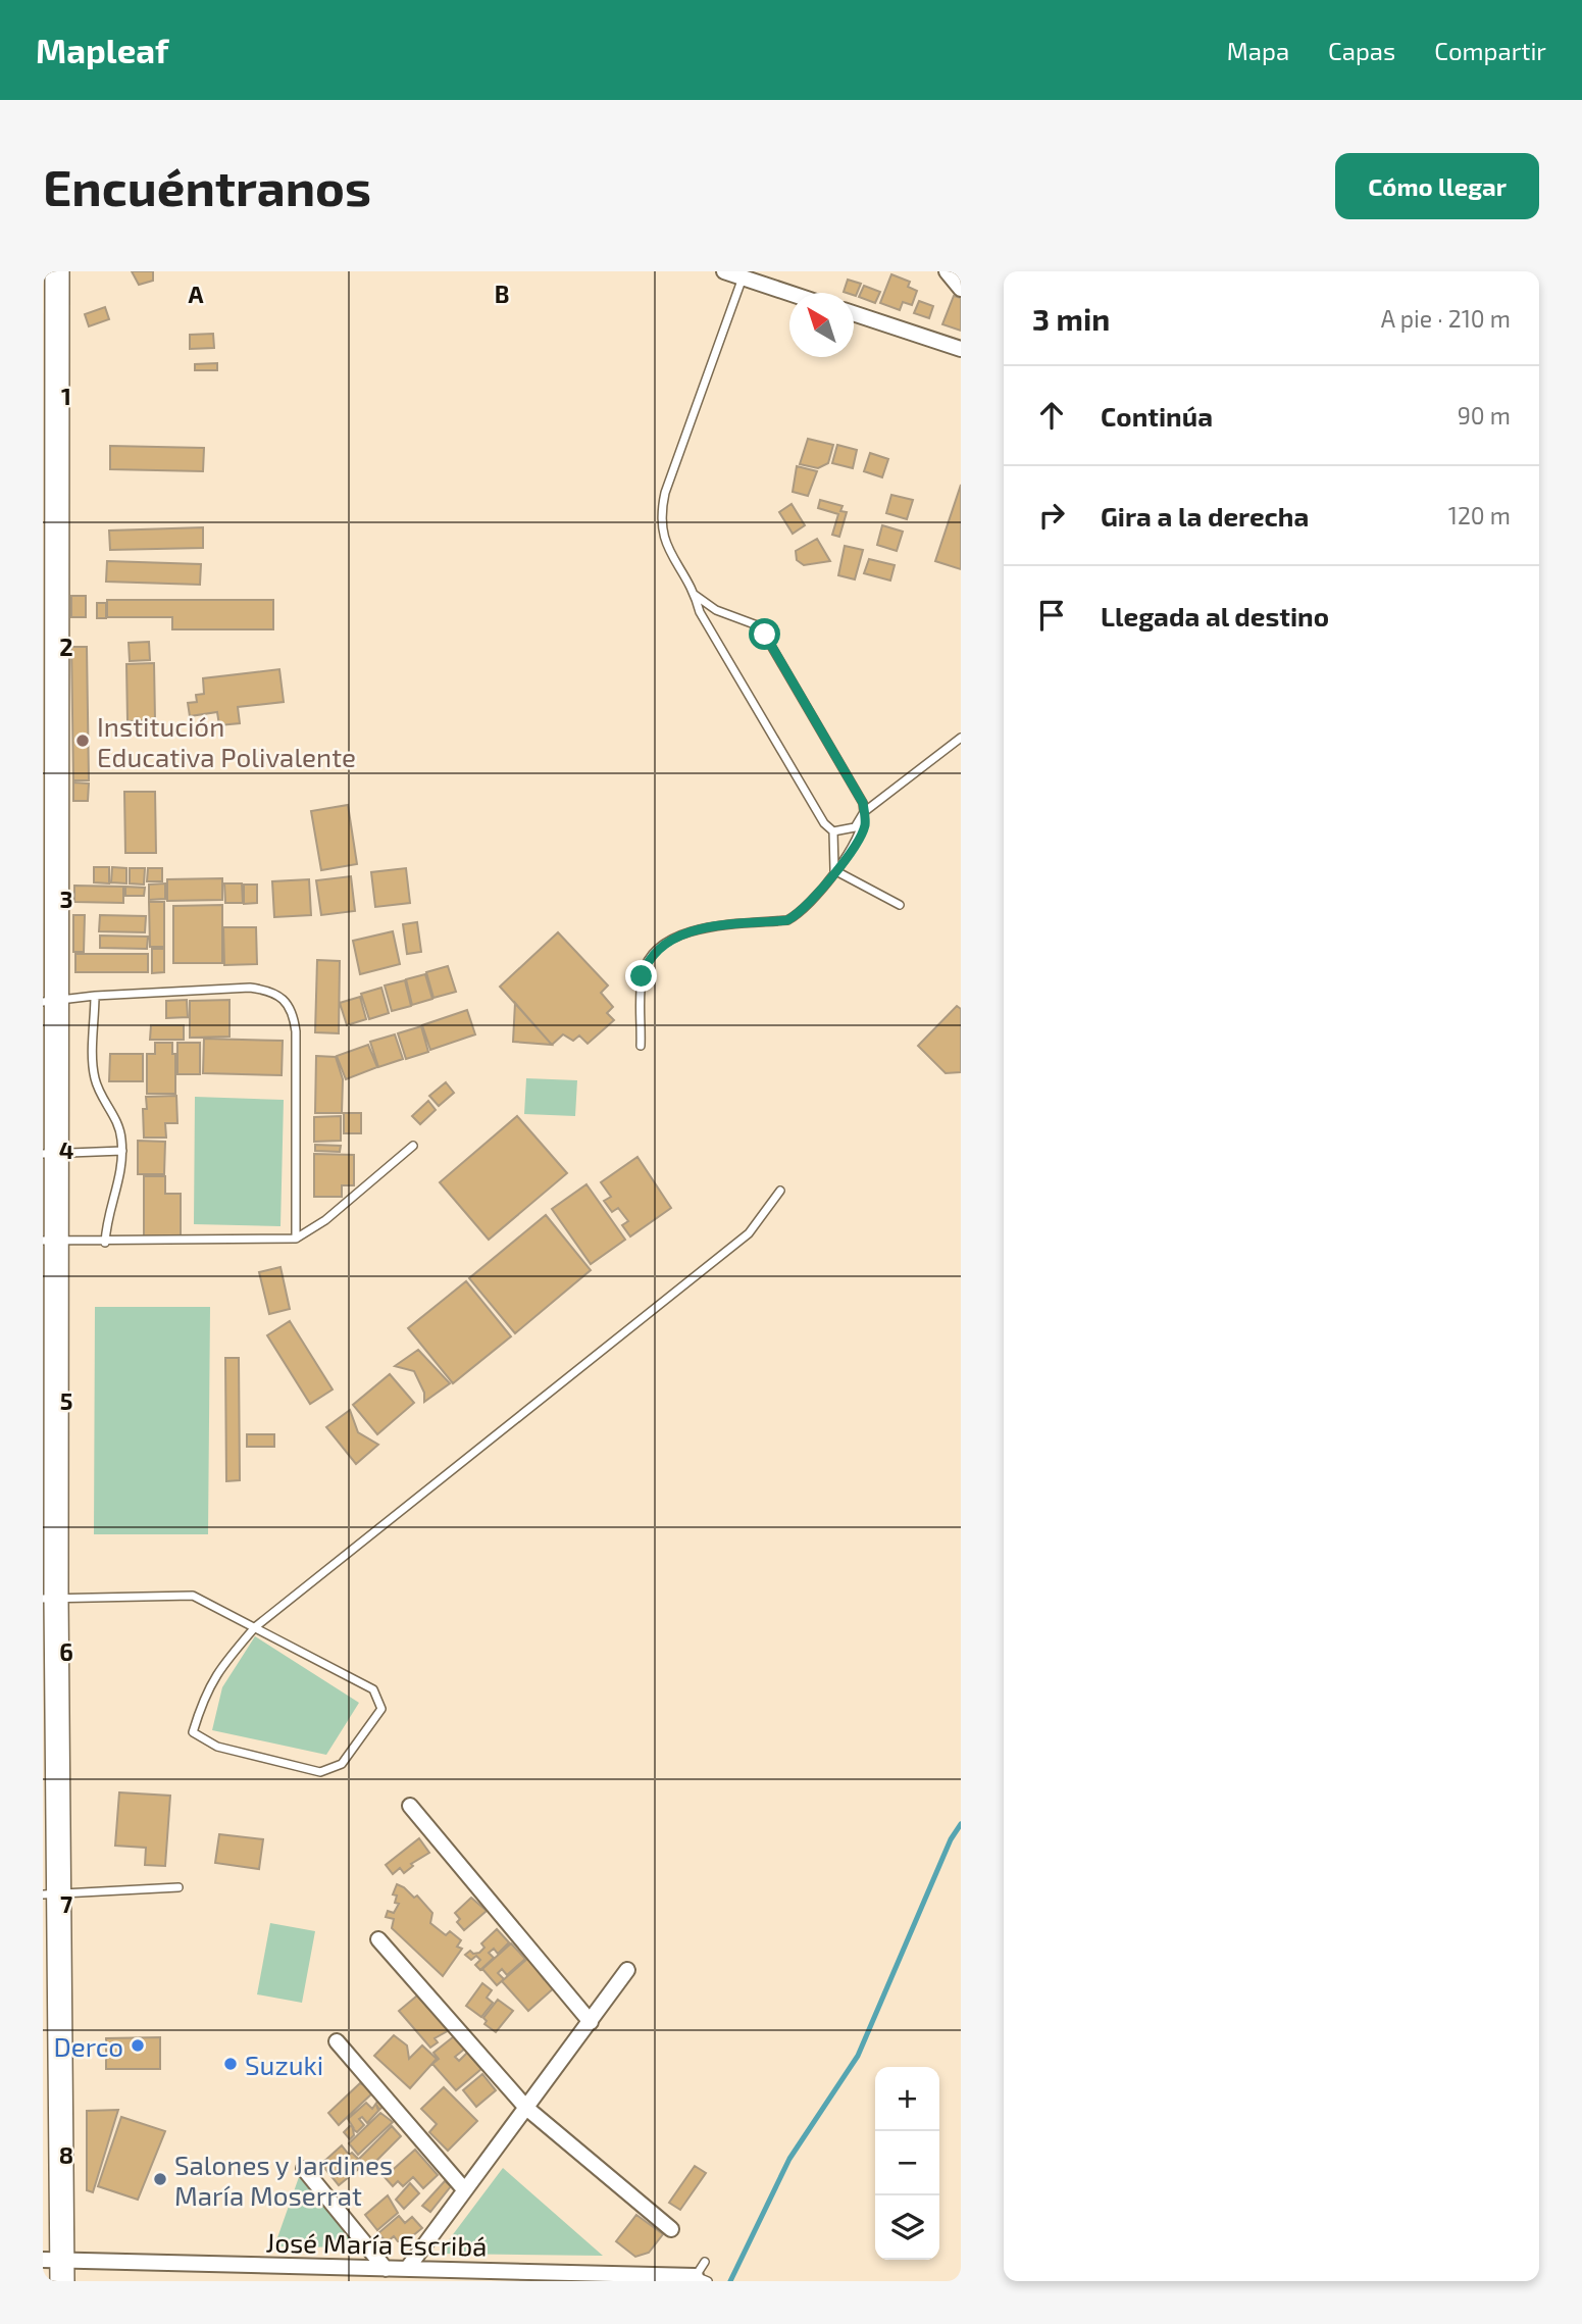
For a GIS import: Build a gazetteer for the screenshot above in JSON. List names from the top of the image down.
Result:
{
  "streets": {
    "street": ["José María Escribá"]
  },
  "places": [
    "Institución Educativa Polivalente",
    "Derco",
    "Suzuki",
    "Salones y Jardines María Moserrat"
  ],
  "north": "top left",
  "page": {
    "header": "Mapleaf",
    "nav": ["Mapa", "Capas", "Compartir"],
    "buttons": "Cómo llegar",
    "title": "Encuéntranos",
    "heading": ["3 min", "A pie · 210 m"],
    "list": [
      ["Continúa", "90 m"],
      ["Gira a la derecha", "120 m"],
      "Llegada al destino"
    ],
    "map_buttons": ["+", "−"]
  },
  "grid": {
    "columns": ["A", "B"],
    "rows": [
      "1",
      "2",
      "3",
      "4",
      "5",
      "6",
      "7",
      "8"
    ]
  }
}
